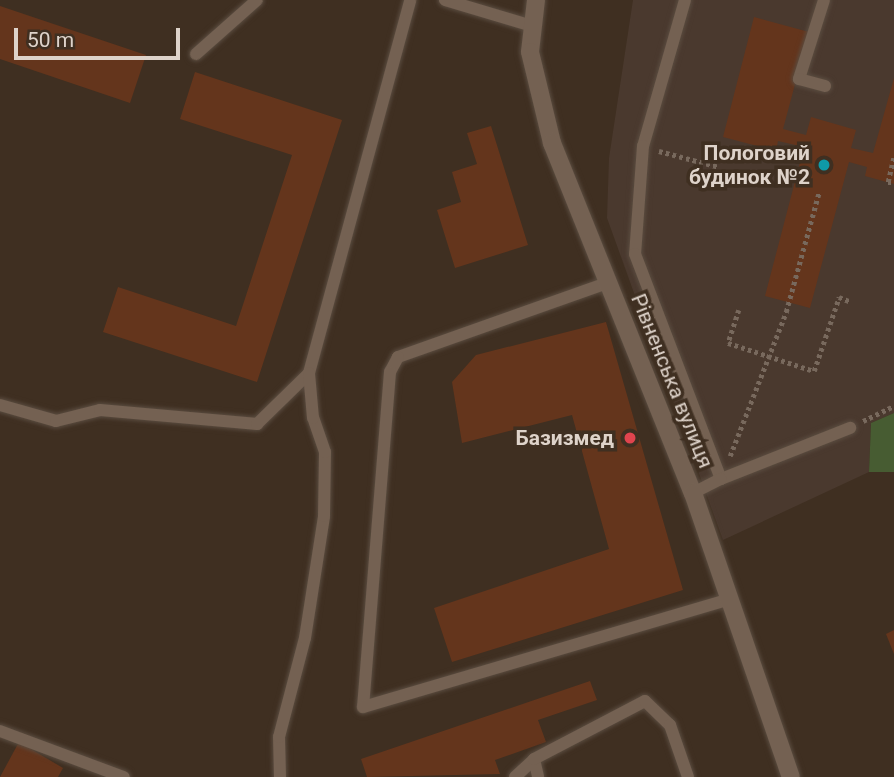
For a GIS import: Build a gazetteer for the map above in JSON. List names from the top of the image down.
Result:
{
  "streets": {
    "street": ["Рівненська вулиця"]
  },
  "places": ["Пологовий будинок №2", "Базизмед"],
  "scale_bar": "50 m"
}
